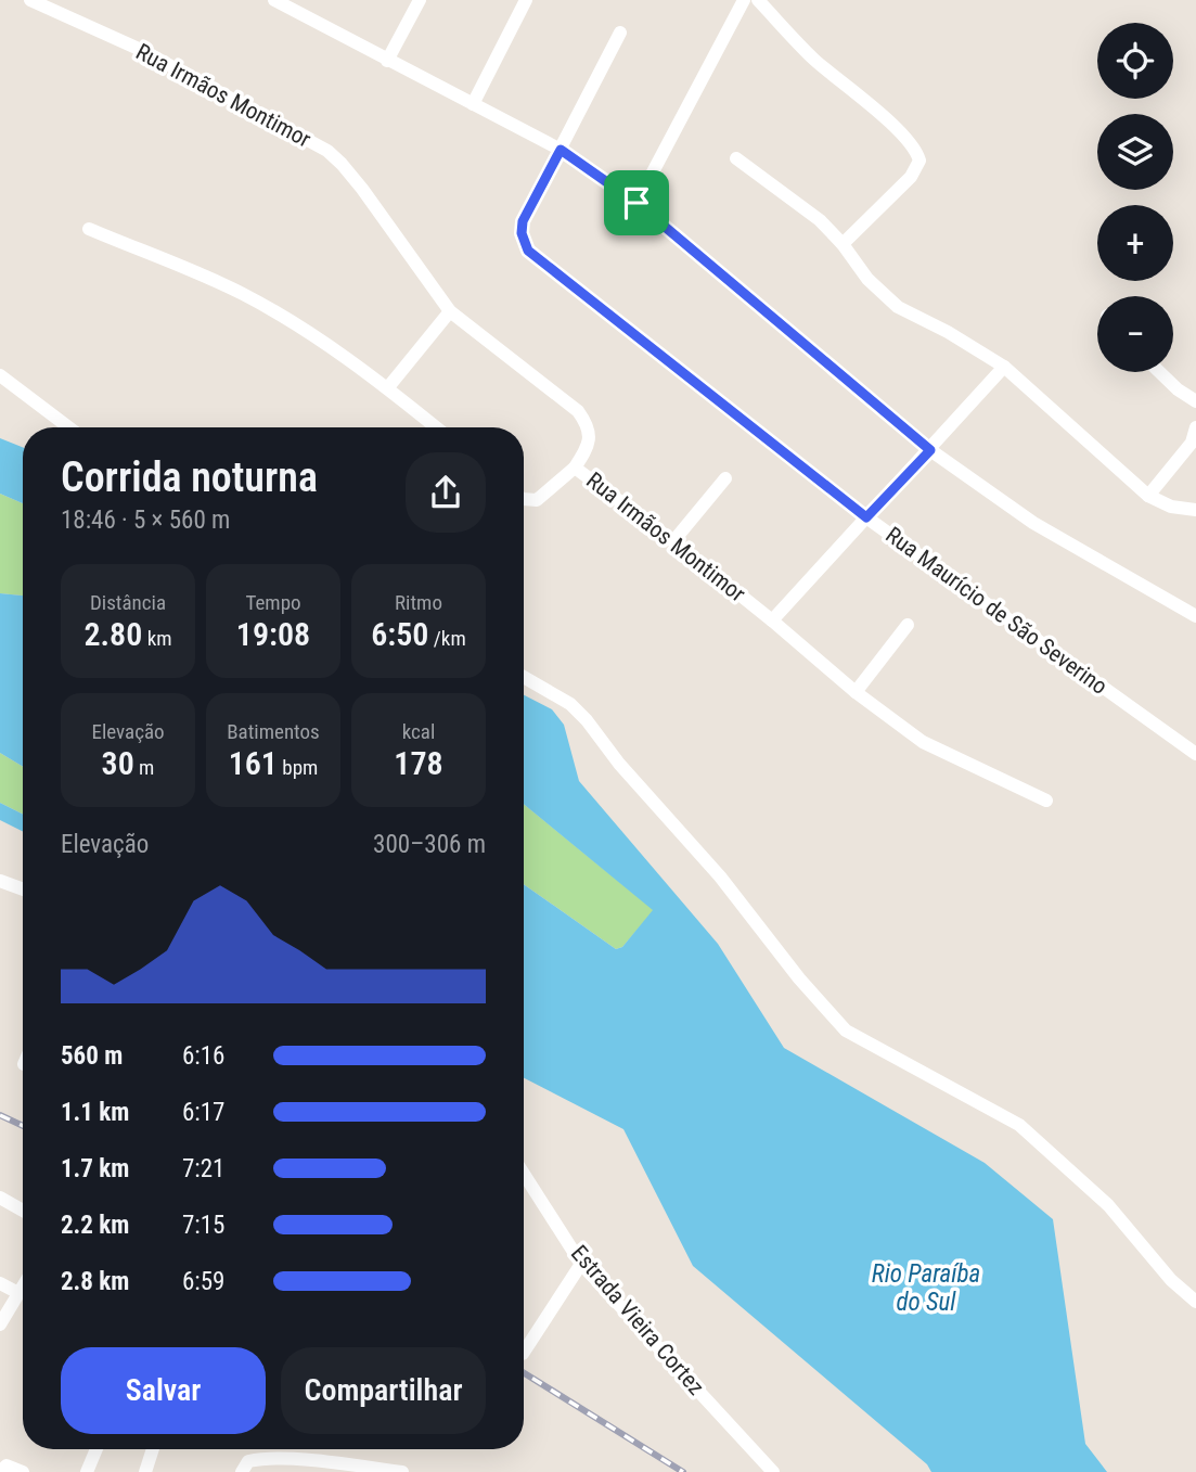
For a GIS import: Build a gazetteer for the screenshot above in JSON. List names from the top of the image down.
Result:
{
  "streets": {
    "street": ["Rua Irmãos Montimor", "Rua Maurício de São Severino", "Estrada Vieira Cortez"]
  },
  "water": ["Rio Paraíba do Sul"],
  "page": {
    "map_buttons": ["+", "−"],
    "heading": ["Corrida noturna", "18:46 · 5 × 560 m"],
    "stats": [
      ["Distância", "2.80 km"],
      ["Tempo", "19:08"],
      ["Ritmo", "6:50 /km"],
      ["Elevação", "30 m"],
      ["Batimentos", "161 bpm"],
      ["kcal", "178"]
    ],
    "chart": ["Elevação", "300–306 m"],
    "list": [
      {
        "name": "560 m",
        "note": "6:16"
      },
      {
        "name": "1.1 km",
        "note": "6:17"
      },
      {
        "name": "1.7 km",
        "note": "7:21"
      },
      {
        "name": "2.2 km",
        "note": "7:15"
      },
      {
        "name": "2.8 km",
        "note": "6:59"
      }
    ],
    "buttons": ["Salvar", "Compartilhar"]
  }
}
